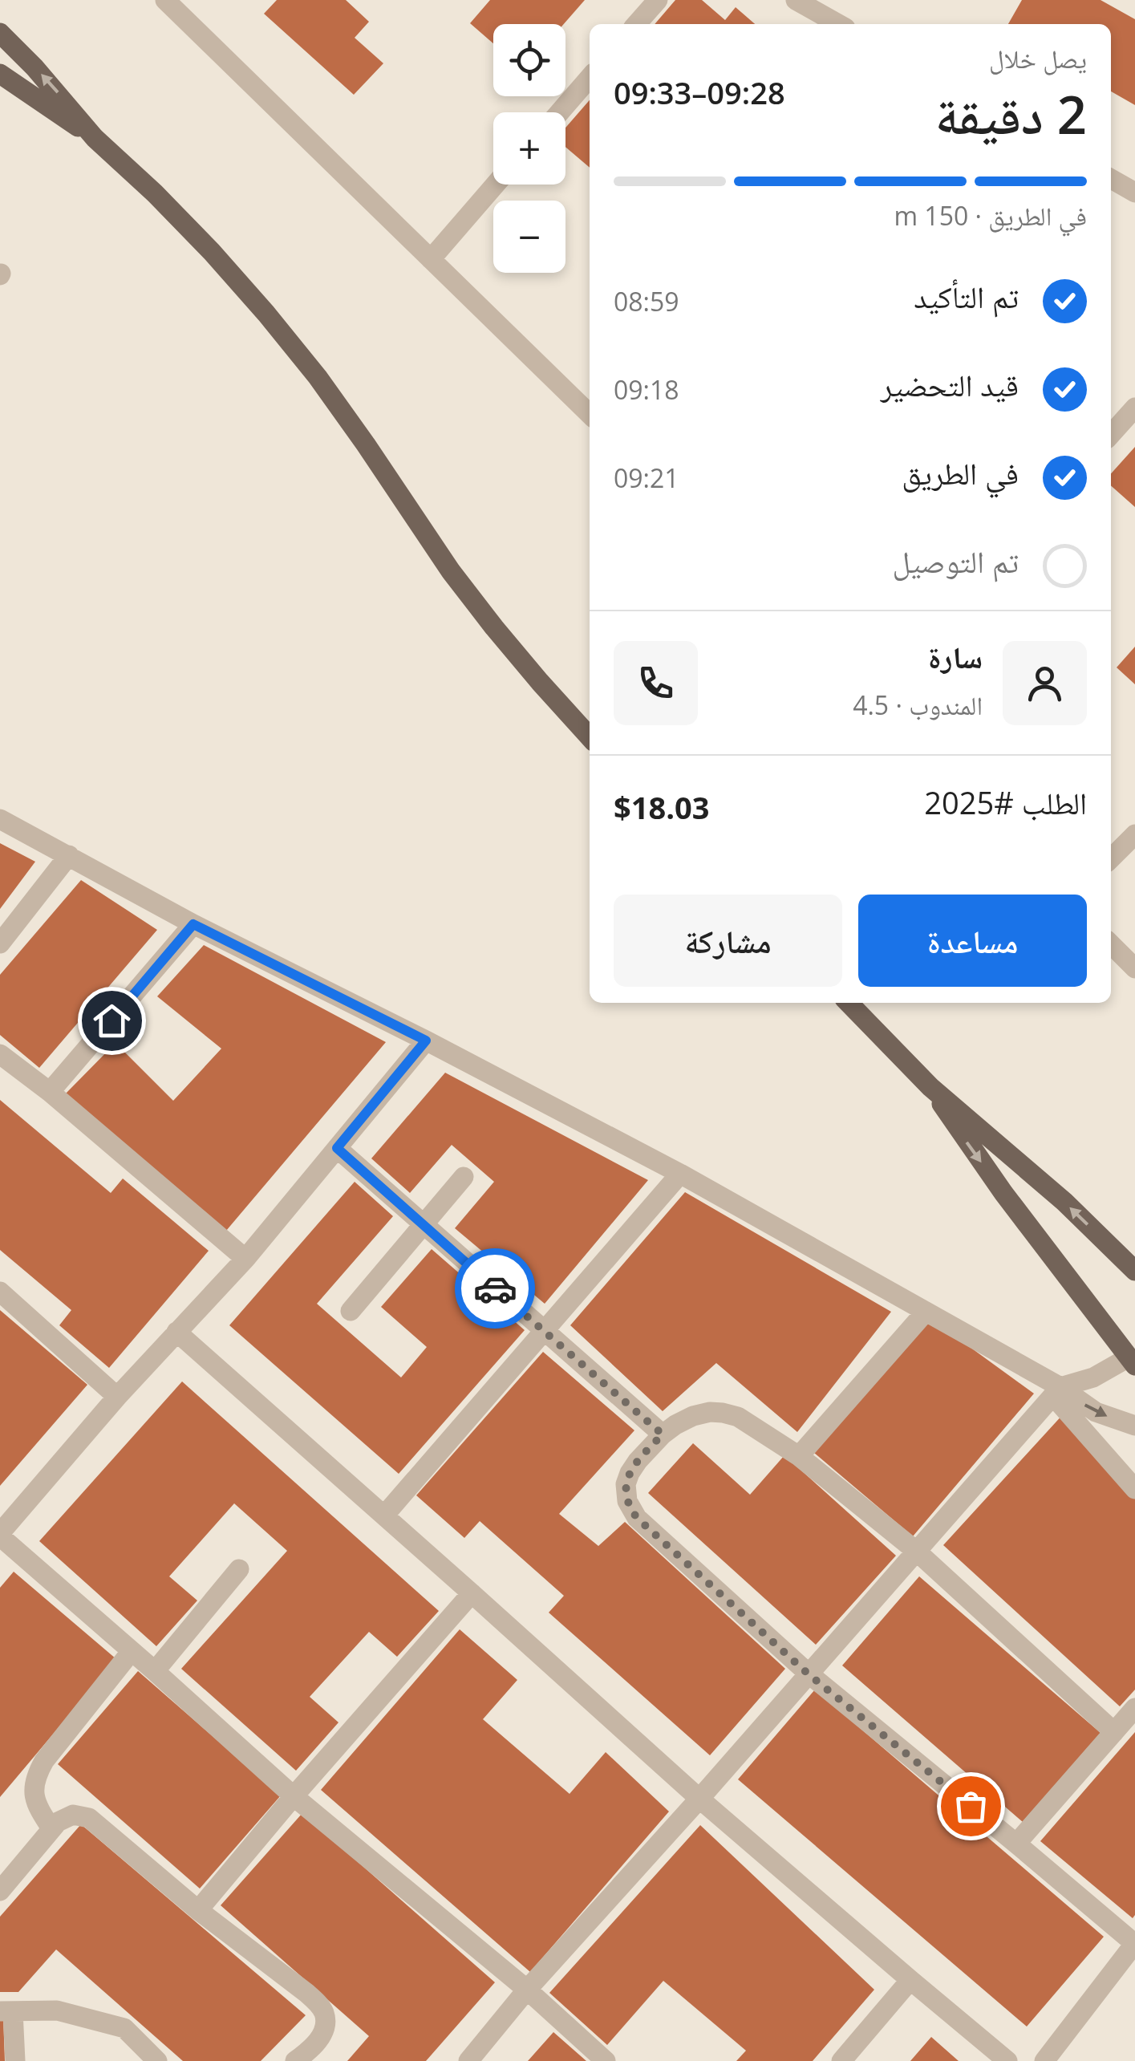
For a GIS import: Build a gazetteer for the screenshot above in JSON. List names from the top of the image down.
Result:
{
  "page": {
    "map_buttons": ["+", "−"],
    "heading": ["2 دقيقة", "يصل خلال", "09:28–09:33"],
    "panel": [
      "سارة",
      "المندوب · 4.5",
      "الطلب #2025",
      "$18.03"
    ],
    "bar": "في الطريق · 150 m",
    "list": [
      ["تم التأكيد", "08:59"],
      ["قيد التحضير", "09:18"],
      ["في الطريق", "09:21"],
      "تم التوصيل"
    ],
    "buttons": ["مساعدة", "مشاركة"]
  }
}
